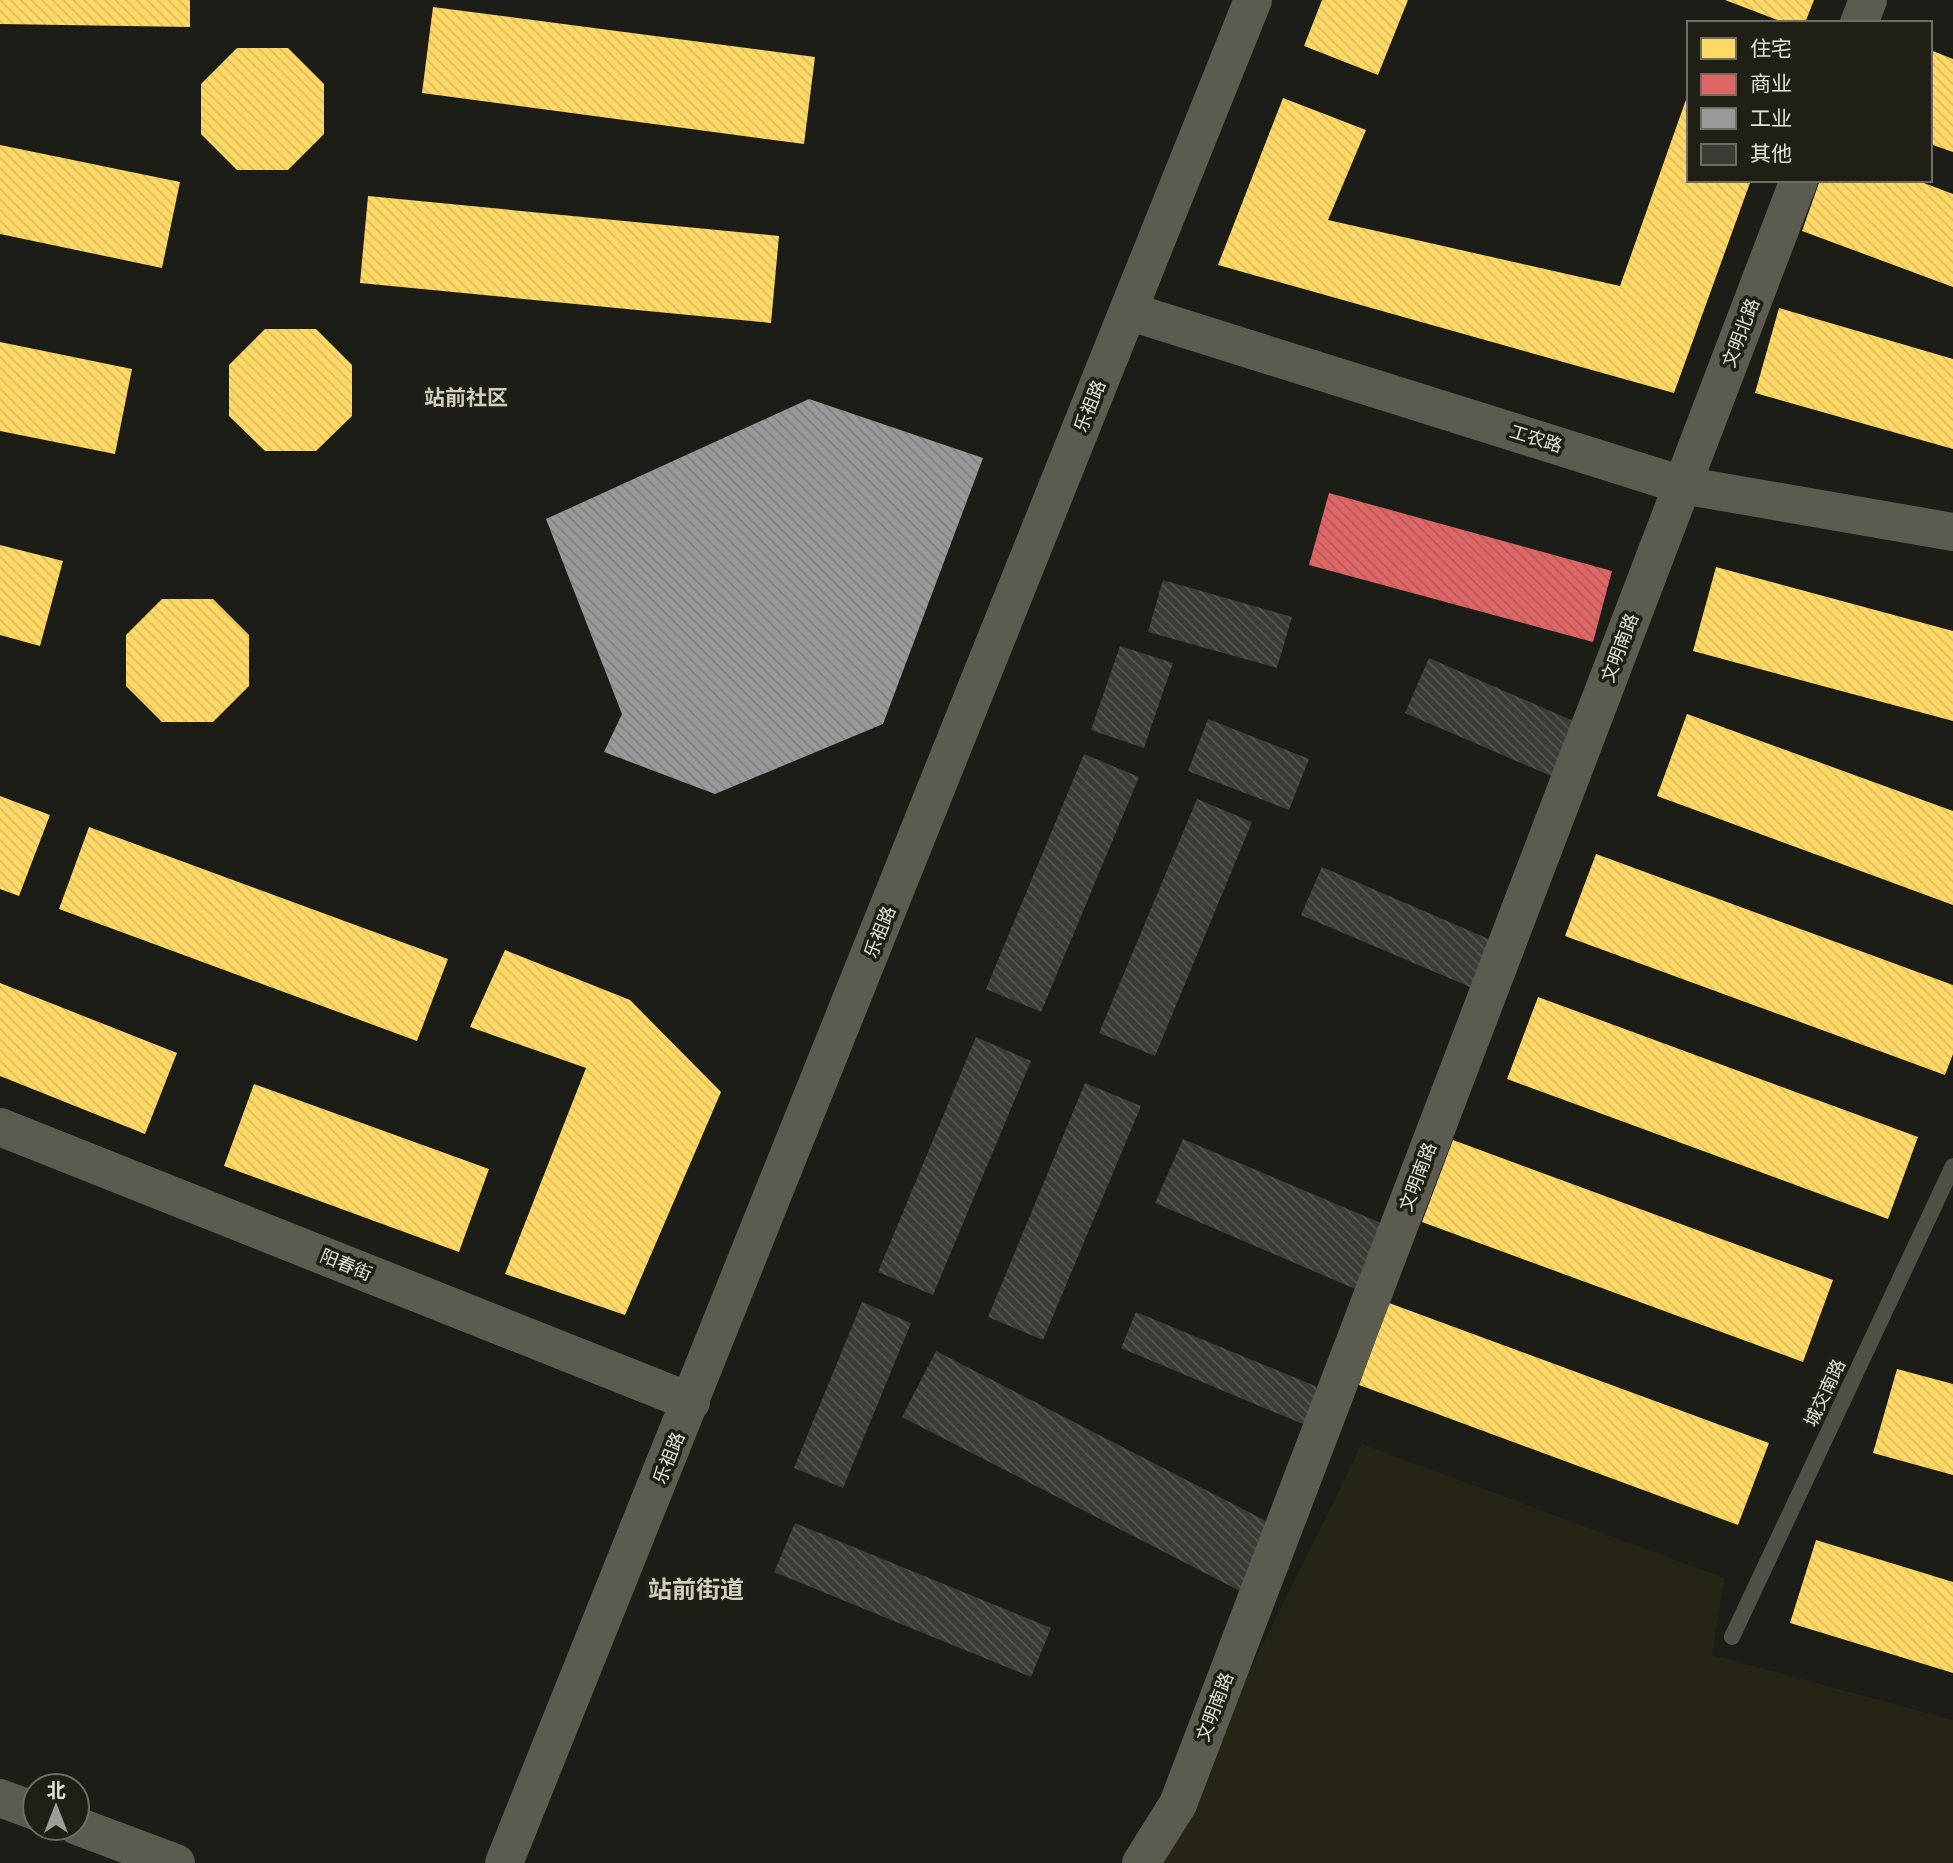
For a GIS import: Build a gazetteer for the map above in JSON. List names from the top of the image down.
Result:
{
  "streets": {
    "street": [
      "文明北路",
      "乐祖路",
      "工农路",
      "文明南路",
      "阳春街"
    ],
    "lane": ["城交南路"]
  },
  "crossings": [
    ["文明北路", "工农路"],
    ["文明北路", "文明南路"],
    ["乐祖路", "工农路"],
    ["乐祖路", "阳春街"],
    ["工农路", "文明南路"]
  ],
  "districts": ["站前社区", "站前街道"],
  "legend": [
    "住宅",
    "商业",
    "工业",
    "其他"
  ],
  "north": "top"
}
